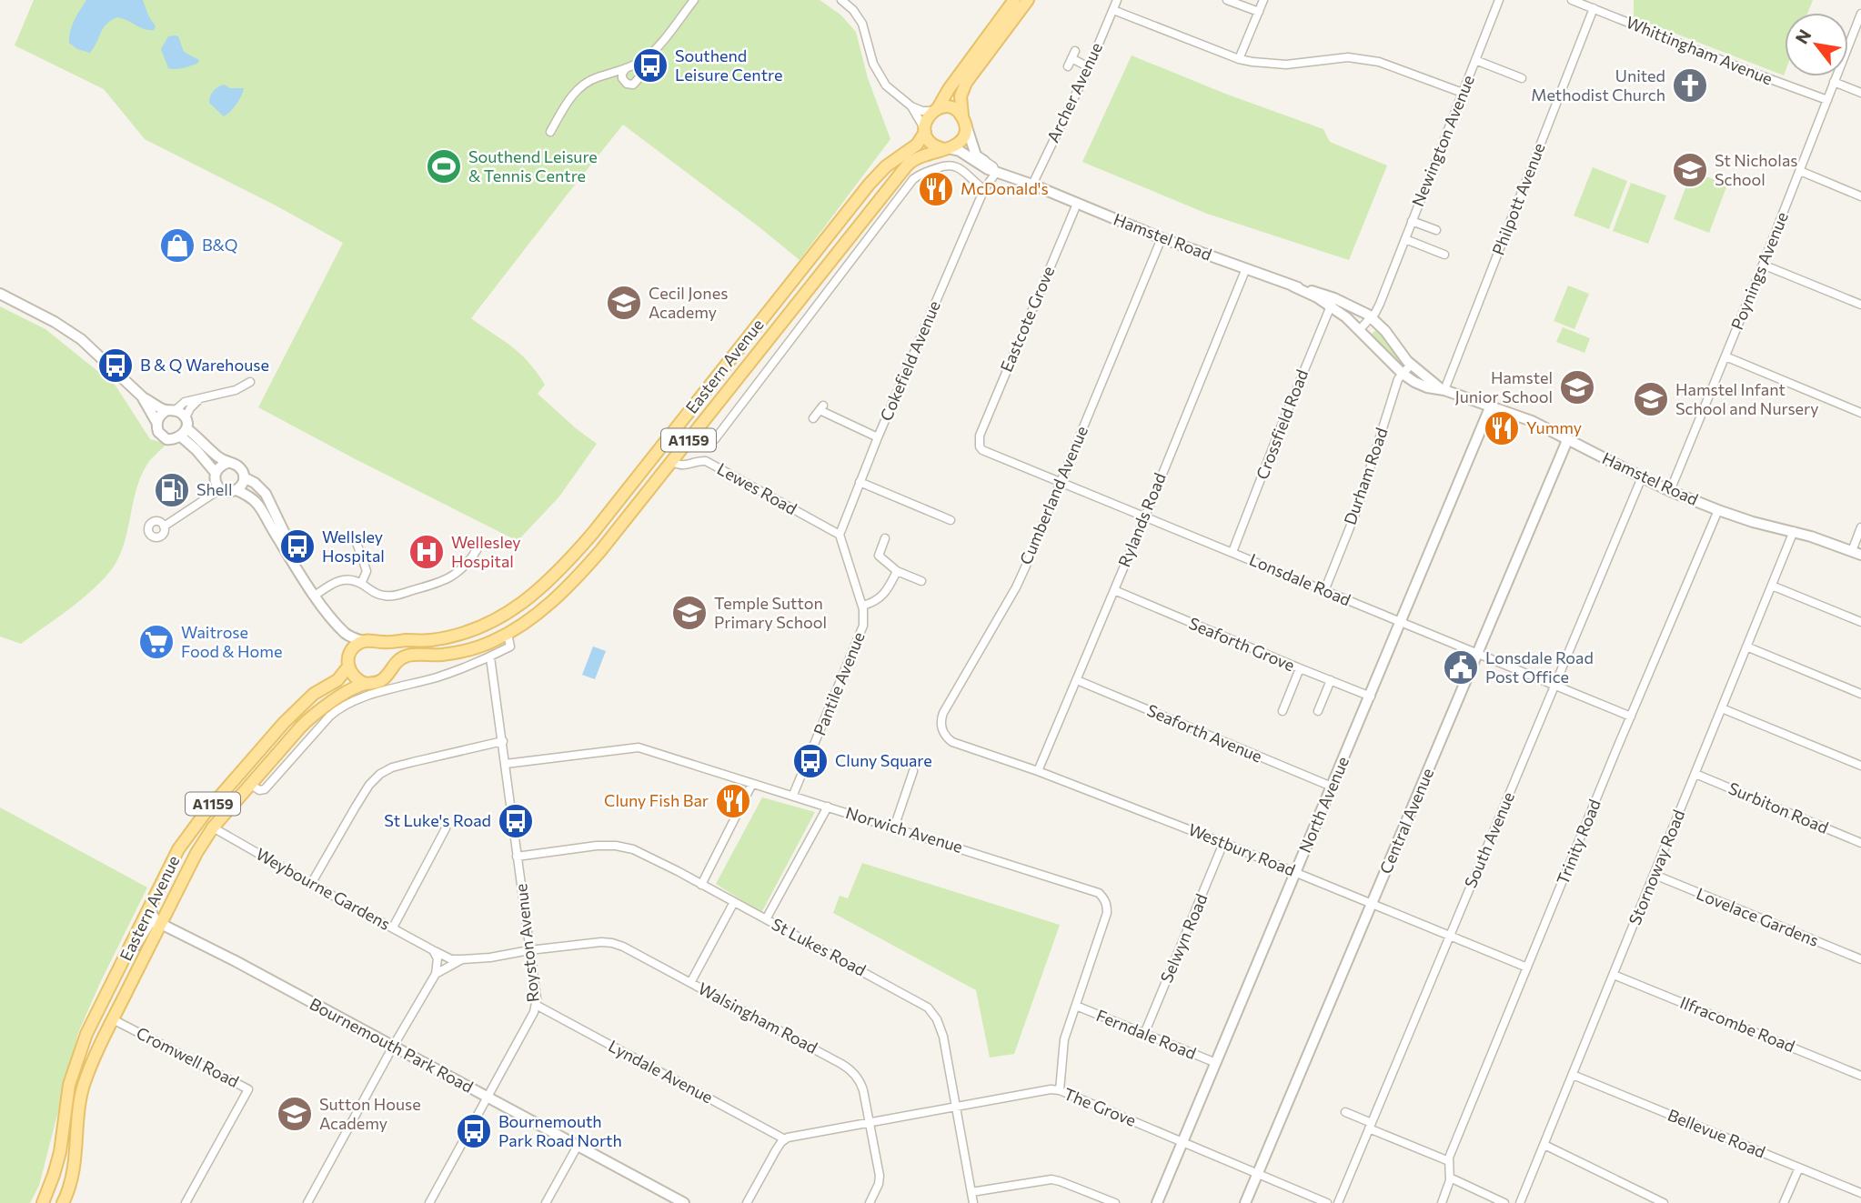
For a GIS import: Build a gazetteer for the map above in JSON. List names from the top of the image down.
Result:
{
  "streets": {
    "main road": ["Eastern Avenue", "A1159"],
    "street": [
      "Whittingham Avenue",
      "Archer Avenue",
      "Newington Avenue",
      "Philpott Avenue",
      "Hamstel Road",
      "Poynings Avenue",
      "Eastcote Grove",
      "Cokefield Avenue",
      "Crossfield Road",
      "Durham Road",
      "Lewes Road",
      "Cumberland Avenue",
      "Rylands Road",
      "Lonsdale Road",
      "Seaforth Grove",
      "Pantile Avenue",
      "Seaforth Avenue",
      "North Avenue",
      "Surbiton Road",
      "Central Avenue",
      "Norwich Avenue",
      "South Avenue",
      "Trinity Road",
      "Westbury Road",
      "Stornoway Road",
      "Weybourne Gardens",
      "Lovelace Gardens",
      "Selwyn Road",
      "Royston Avenue",
      "St Lukes Road",
      "Walsingham Road",
      "Ilfracombe Road",
      "Ferndale Road",
      "Bournemouth Park Road",
      "Cromwell Road",
      "Lyndale Avenue",
      "The Grove",
      "Bellevue Road"
    ]
  },
  "crossings": [
    ["Whittingham Avenue", "Philpott Avenue"],
    ["Whittingham Avenue", "Poynings Avenue"],
    ["Archer Avenue", "Hamstel Road"],
    ["Newington Avenue", "Hamstel Road"],
    ["Philpott Avenue", "Hamstel Road"],
    ["Hamstel Road", "Poynings Avenue"],
    ["Hamstel Road", "Eastcote Grove"],
    ["Hamstel Road", "Cokefield Avenue"],
    ["Hamstel Road", "Eastern Avenue"],
    ["Hamstel Road", "Crossfield Road"],
    ["Hamstel Road", "Durham Road"],
    ["Hamstel Road", "Cumberland Avenue"],
    ["Hamstel Road", "Rylands Road"],
    ["Hamstel Road", "North Avenue"],
    ["Hamstel Road", "Central Avenue"],
    ["Hamstel Road", "South Avenue"],
    ["Hamstel Road", "Trinity Road"],
    ["Hamstel Road", "Stornoway Road"],
    ["Eastcote Grove", "Lonsdale Road"],
    ["Cokefield Avenue", "Lewes Road"],
    ["Cokefield Avenue", "Pantile Avenue"],
    ["Eastern Avenue", "Lewes Road"],
    ["Eastern Avenue", "Weybourne Gardens"],
    ["Eastern Avenue", "Royston Avenue"],
    ["Eastern Avenue", "Bournemouth Park Road"],
    ["Eastern Avenue", "Cromwell Road"],
    ["Crossfield Road", "Lonsdale Road"],
    ["Durham Road", "Lonsdale Road"],
    ["Lewes Road", "Pantile Avenue"],
    ["Cumberland Avenue", "Lonsdale Road"],
    ["Cumberland Avenue", "Westbury Road"],
    ["Rylands Road", "Lonsdale Road"],
    ["Rylands Road", "Seaforth Grove"],
    ["Rylands Road", "Seaforth Avenue"],
    ["Rylands Road", "Westbury Road"],
    ["Lonsdale Road", "North Avenue"],
    ["Lonsdale Road", "Central Avenue"],
    ["Lonsdale Road", "South Avenue"],
    ["Lonsdale Road", "Trinity Road"],
    ["Seaforth Grove", "North Avenue"],
    ["Pantile Avenue", "Norwich Avenue"],
    ["Seaforth Avenue", "North Avenue"],
    ["North Avenue", "Westbury Road"],
    ["North Avenue", "Ferndale Road"],
    ["North Avenue", "The Grove"],
    ["Surbiton Road", "Stornoway Road"],
    ["Central Avenue", "Westbury Road"],
    ["Central Avenue", "The Grove"],
    ["Norwich Avenue", "Royston Avenue"],
    ["Norwich Avenue", "Ferndale Road"],
    ["Norwich Avenue", "The Grove"],
    ["South Avenue", "Westbury Road"],
    ["Trinity Road", "Westbury Road"],
    ["Westbury Road", "Selwyn Road"],
    ["Stornoway Road", "Lovelace Gardens"],
    ["Stornoway Road", "Ilfracombe Road"],
    ["Stornoway Road", "Bellevue Road"],
    ["Weybourne Gardens", "Walsingham Road"],
    ["Selwyn Road", "Ferndale Road"],
    ["Royston Avenue", "St Lukes Road"],
    ["Royston Avenue", "Walsingham Road"],
    ["Royston Avenue", "Bournemouth Park Road"],
    ["Royston Avenue", "Lyndale Avenue"],
    ["St Lukes Road", "The Grove"],
    ["Walsingham Road", "The Grove"],
    ["Lyndale Avenue", "The Grove"]
  ],
  "places": {
    "bus stop": [
      "Southend Leisure Centre",
      "B & Q Warehouse",
      "Wellsley Hospital",
      "Cluny Square",
      "St Luke's Road",
      "Bournemouth Park Road North"
    ],
    "church": ["United Methodist Church"],
    "sports": ["Southend Leisure & Tennis Centre"],
    "school or university": [
      "St Nicholas School",
      "Cecil Jones Academy",
      "Hamstel Junior School",
      "Hamstel Infant School and Nursery",
      "Temple Sutton Primary School",
      "Sutton House Academy"
    ],
    "restaurant": ["McDonald's", "Yummy", "Cluny Fish Bar"],
    "shop": ["B&Q"],
    "fuel station": ["Shell"],
    "hospital": ["Wellesley Hospital"],
    "supermarket": ["Waitrose Food & Home"],
    "public building": ["Lonsdale Road Post Office"]
  },
  "north": "top left"
}
